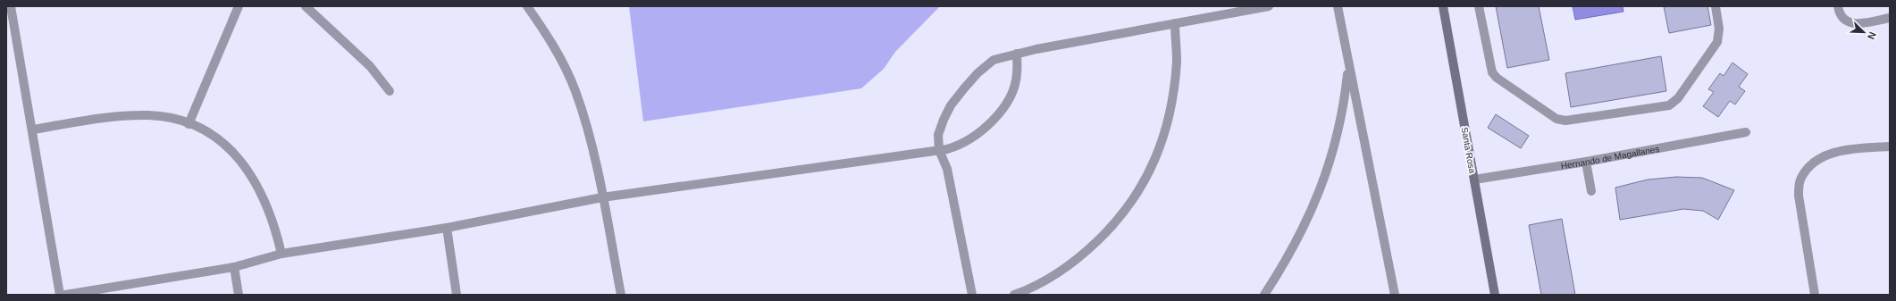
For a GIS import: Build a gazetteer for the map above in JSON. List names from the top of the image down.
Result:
{
  "streets": {
    "street": ["Santa Rosa", "Hernando de Magallanes"]
  },
  "crossings": [
    ["Santa Rosa", "Hernando de Magallanes"]
  ],
  "north": "bottom right"
}
